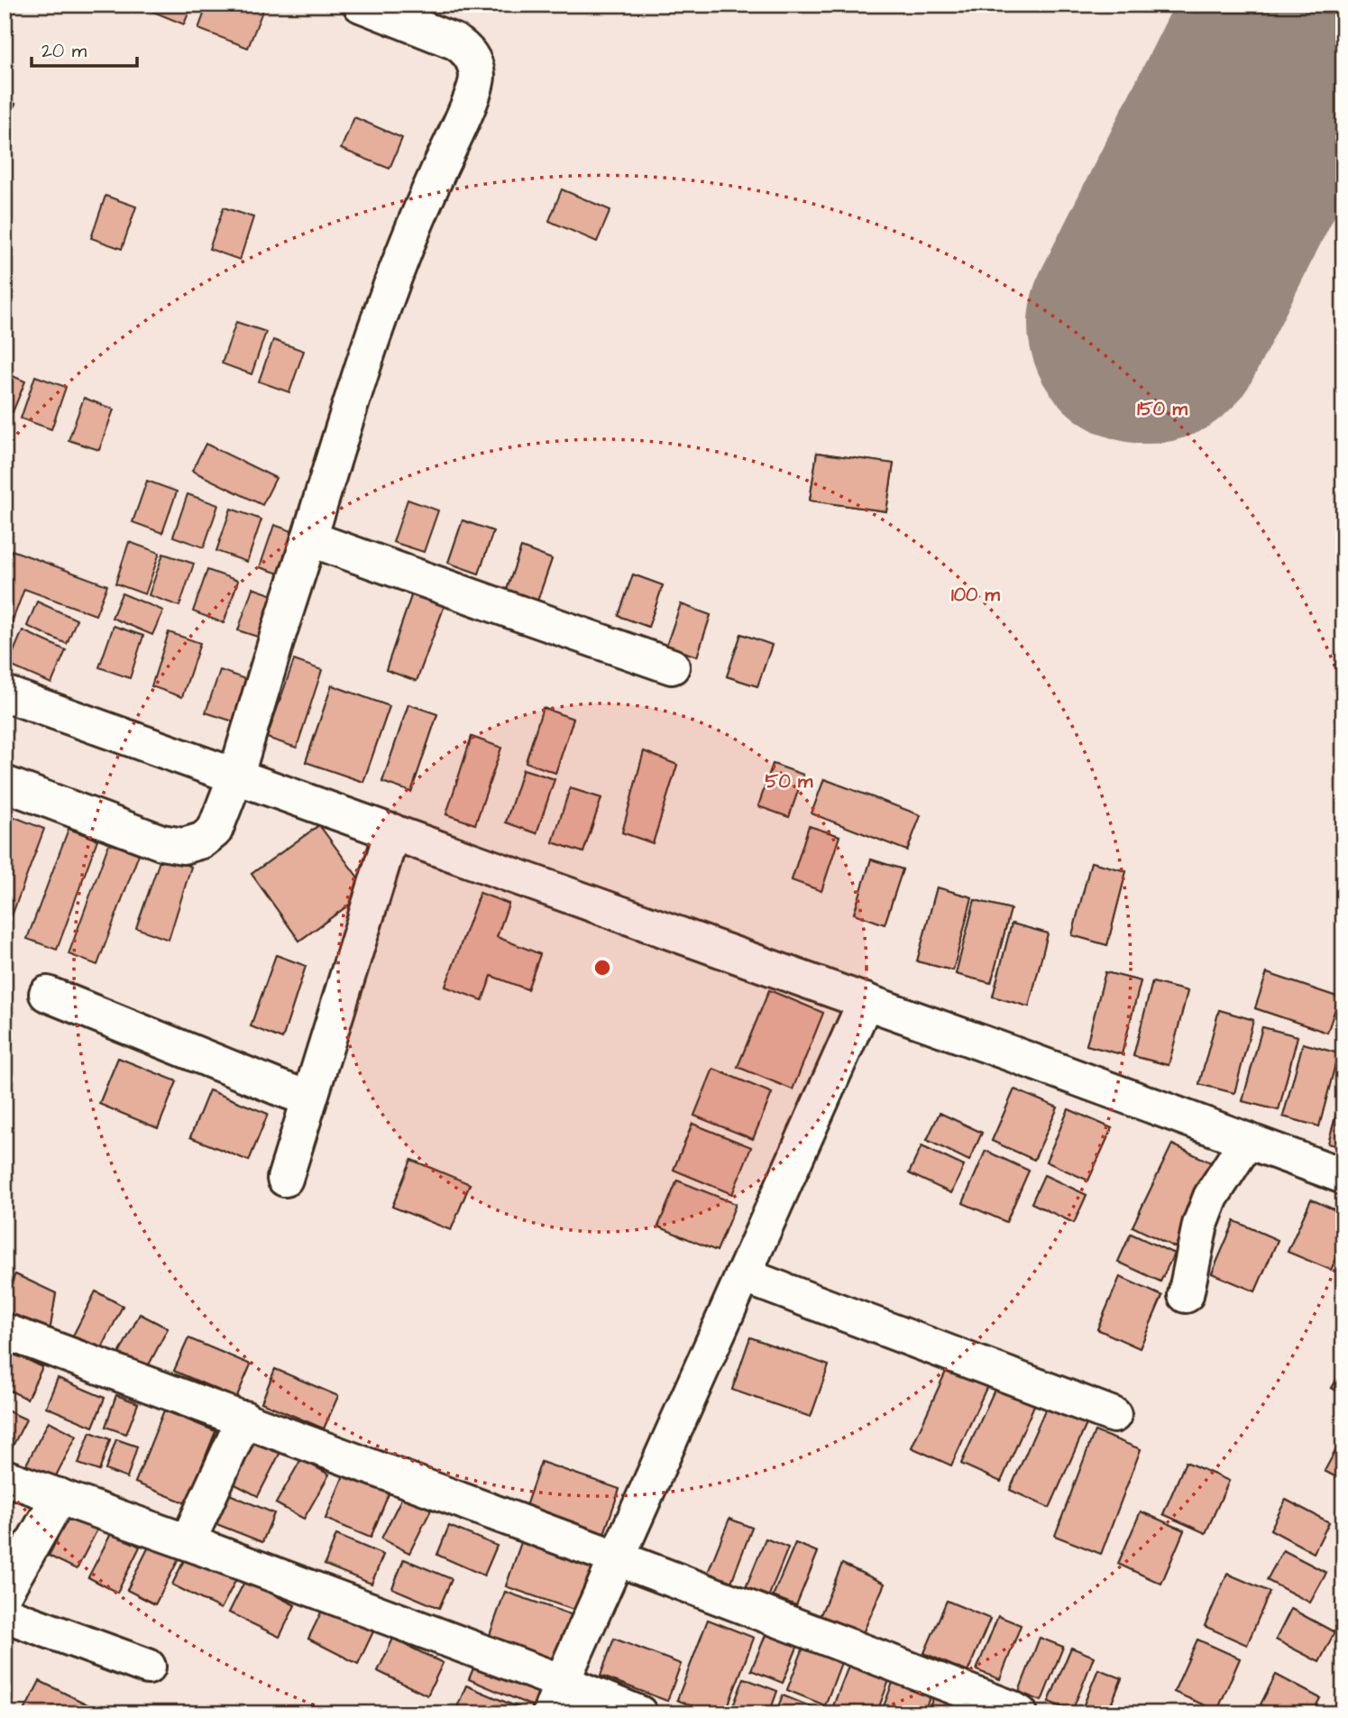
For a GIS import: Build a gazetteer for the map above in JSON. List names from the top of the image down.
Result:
{
  "scale_bar": "20 m",
  "rings": ["150 m", "100 m", "50 m"]
}
